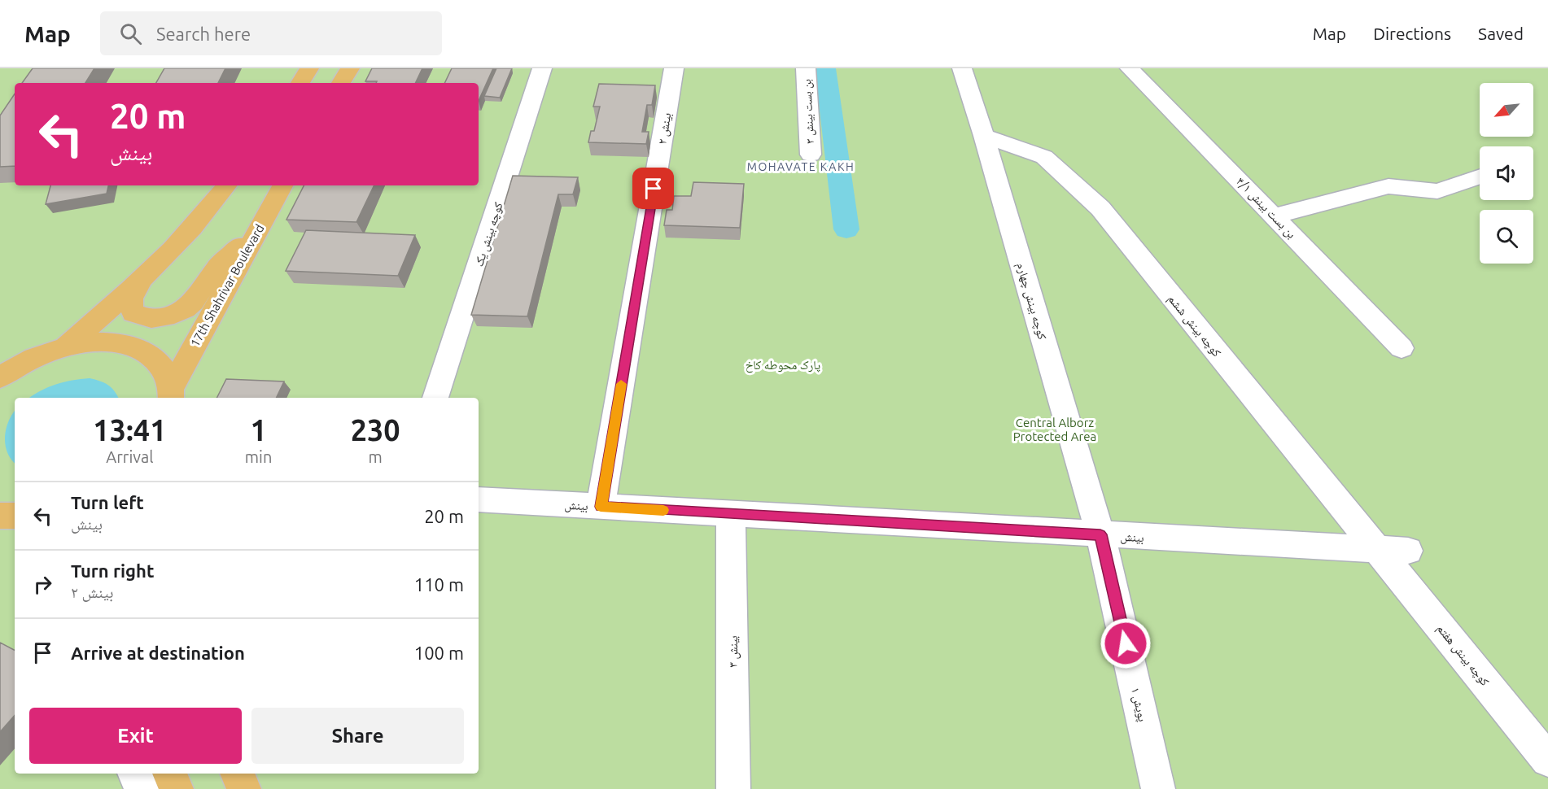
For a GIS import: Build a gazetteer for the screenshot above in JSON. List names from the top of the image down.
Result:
{
  "streets": {
    "main road": ["17th Shahrivar Boulevard"],
    "street": [
      "بن بست بینش ۳",
      "بینش ۲",
      "بن بست بینش ۴/۱",
      "کوچه بینش یک",
      "کوچه بینش چهارم",
      "کوچه بینش ششم",
      "بینش",
      "بینش ۳",
      "کوچه بینش هفتم",
      "پویش ۱"
    ]
  },
  "crossings": [
    ["بینش ۲", "بینش"],
    ["کوچه بینش چهارم", "کوچه بینش ششم"],
    ["کوچه بینش چهارم", "بینش"],
    ["کوچه بینش چهارم", "پویش ۱"],
    ["کوچه بینش ششم", "بینش"],
    ["کوچه بینش ششم", "کوچه بینش هفتم"],
    ["بینش", "بینش ۳"],
    ["بینش", "کوچه بینش هفتم"],
    ["بینش", "پویش ۱"]
  ],
  "districts": ["MOHAVATE KAKH"],
  "parks": ["پارک محوطه کاخ", "Central Alborz Protected Area"],
  "north": "bottom left",
  "page": {
    "header": "Map",
    "search": "Search here",
    "nav": ["Map", "Directions", "Saved"],
    "turn": ["20 m", "بینش"],
    "eta": [
      "13:41",
      "Arrival",
      "1",
      "min",
      "230",
      "m"
    ],
    "list": [
      {
        "name": "Turn left",
        "note": "بینش",
        "value": "20 m"
      },
      {
        "name": "Turn right",
        "note": "بینش ۲",
        "value": "110 m"
      },
      {
        "name": "Arrive at destination",
        "value": "100 m"
      }
    ],
    "buttons": ["Exit", "Share"]
  }
}
